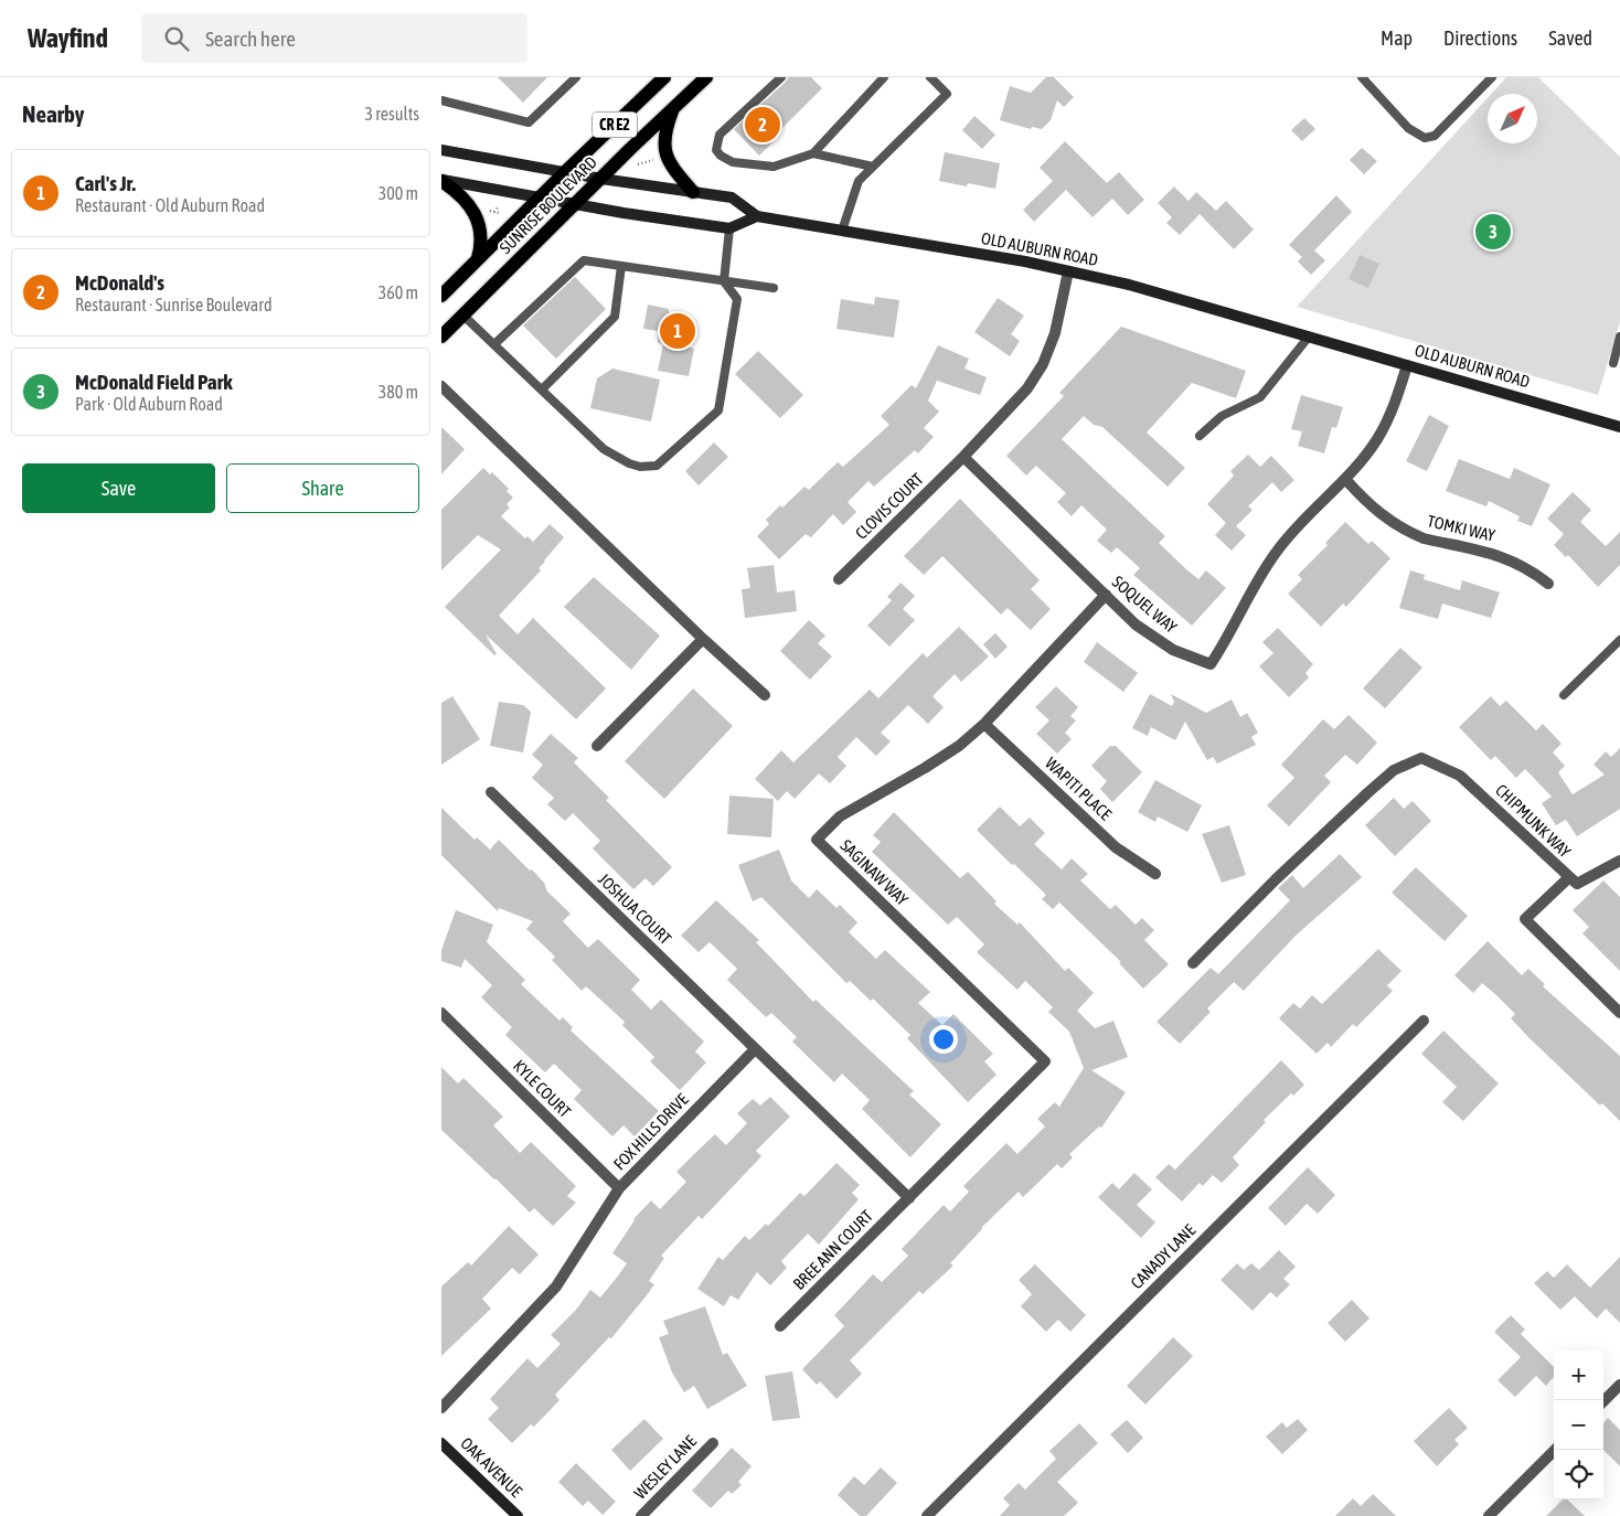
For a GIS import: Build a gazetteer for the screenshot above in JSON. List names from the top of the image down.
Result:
{
  "streets": {
    "main road": [
      "CR E2",
      "SUNRISE BOULEVARD",
      "OLD AUBURN ROAD",
      "OAK AVENUE"
    ],
    "street": [
      "CLOVIS COURT",
      "TOMKI WAY",
      "SOQUEL WAY",
      "WAPITI PLACE",
      "CHIPMUNK WAY",
      "SAGINAW WAY",
      "JOSHUA COURT",
      "KYLE COURT",
      "FOX HILLS DRIVE",
      "BREE ANN COURT",
      "CANADY LANE",
      "WESLEY LANE"
    ]
  },
  "crossings": [
    ["OLD AUBURN ROAD", "SOQUEL WAY"],
    ["CLOVIS COURT", "SOQUEL WAY"],
    ["TOMKI WAY", "SOQUEL WAY"],
    ["SOQUEL WAY", "SAGINAW WAY"],
    ["WAPITI PLACE", "SAGINAW WAY"],
    ["SAGINAW WAY", "BREE ANN COURT"],
    ["JOSHUA COURT", "FOX HILLS DRIVE"],
    ["KYLE COURT", "FOX HILLS DRIVE"]
  ],
  "north": "top right",
  "page": {
    "header": "Wayfind",
    "search": "Search here",
    "nav": ["Map", "Directions", "Saved"],
    "heading": ["Nearby", "3 results"],
    "pins": ["2", "3", "1"],
    "list": [
      {
        "mark": "1",
        "name": "Carl's Jr.",
        "note": "Restaurant · Old Auburn Road",
        "value": "300 m"
      },
      {
        "mark": "2",
        "name": "McDonald's",
        "note": "Restaurant · Sunrise Boulevard",
        "value": "360 m"
      },
      {
        "mark": "3",
        "name": "McDonald Field Park",
        "note": "Park · Old Auburn Road",
        "value": "380 m"
      }
    ],
    "buttons": ["Save", "Share"],
    "map_buttons": ["+", "−"]
  }
}
